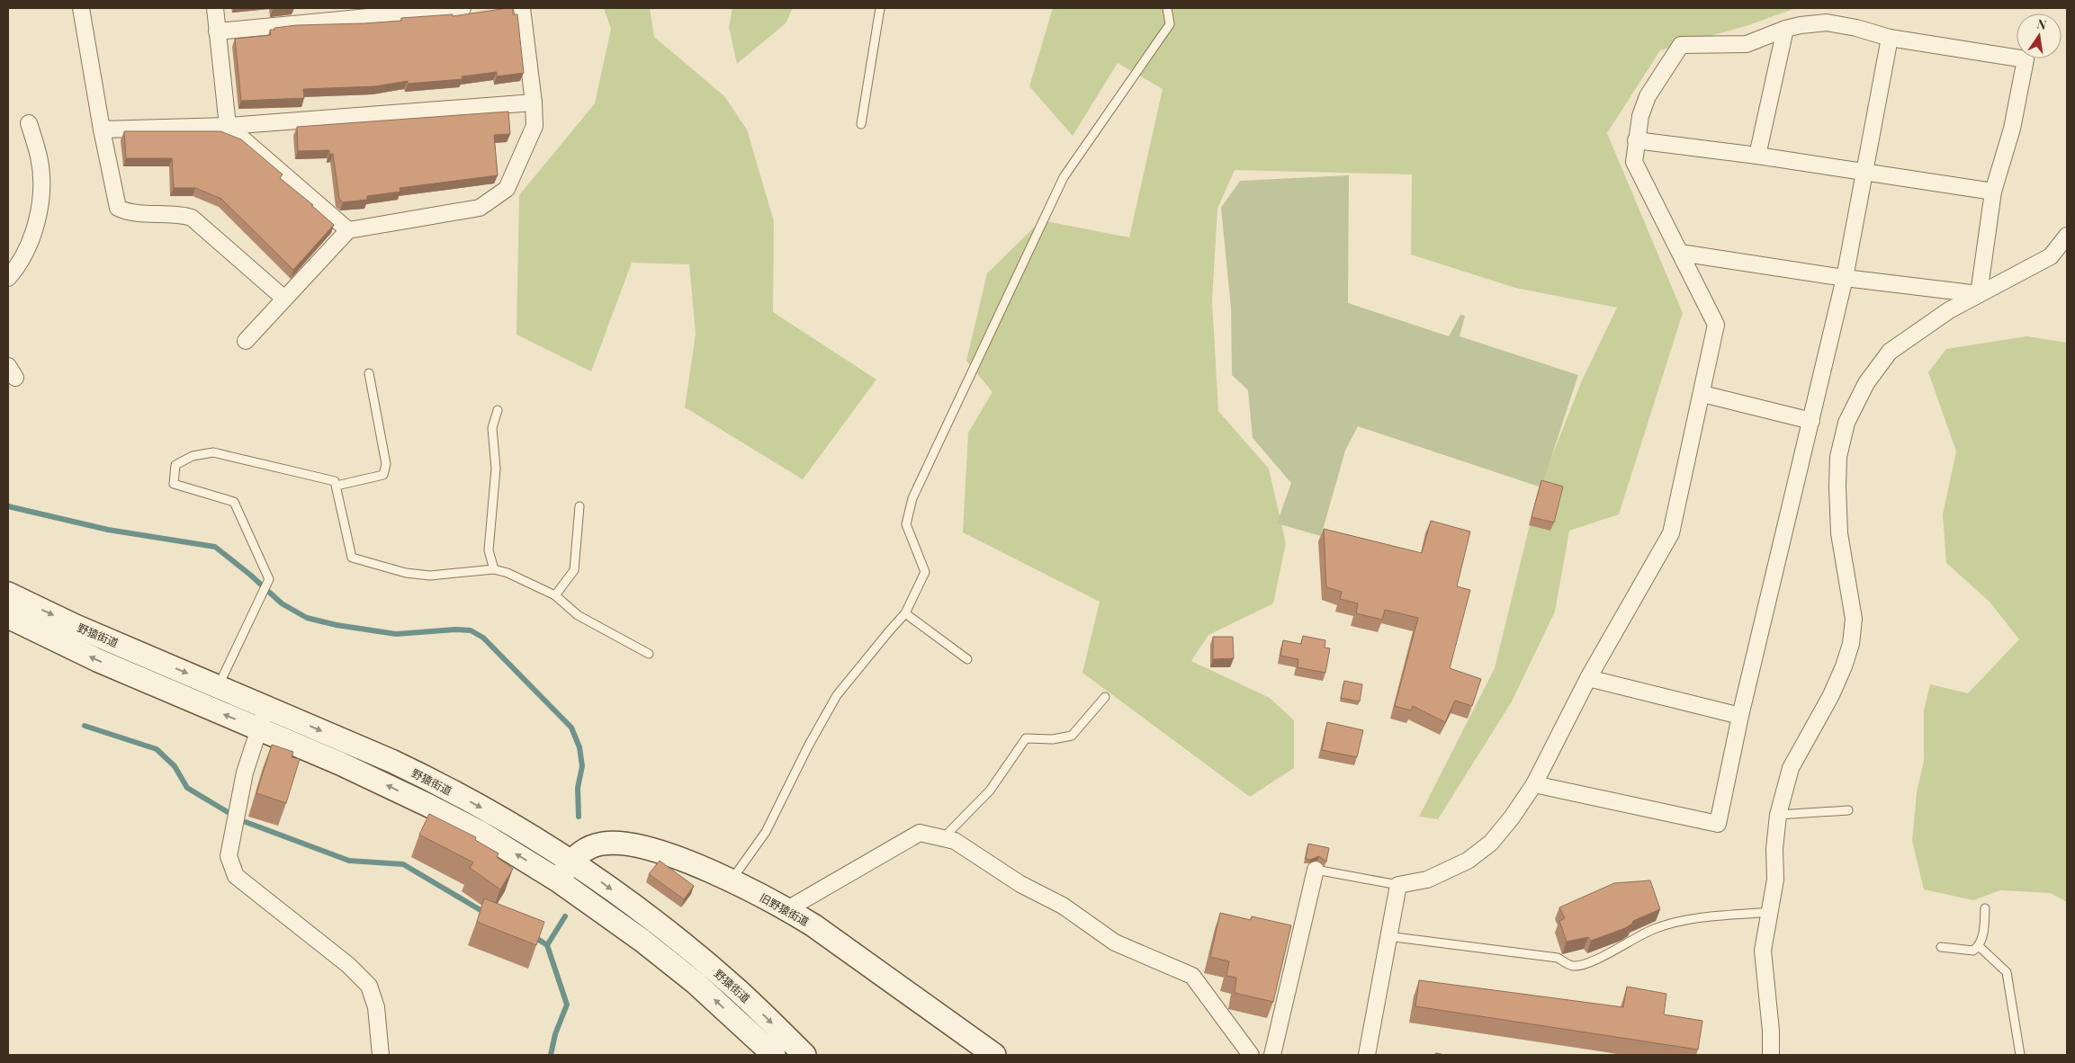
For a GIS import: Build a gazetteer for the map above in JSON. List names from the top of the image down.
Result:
{
  "streets": {
    "main road": ["野猿街道", "旧野猿街道"]
  },
  "crossings": [
    ["野猿街道", "旧野猿街道"]
  ],
  "north": "top"
}
